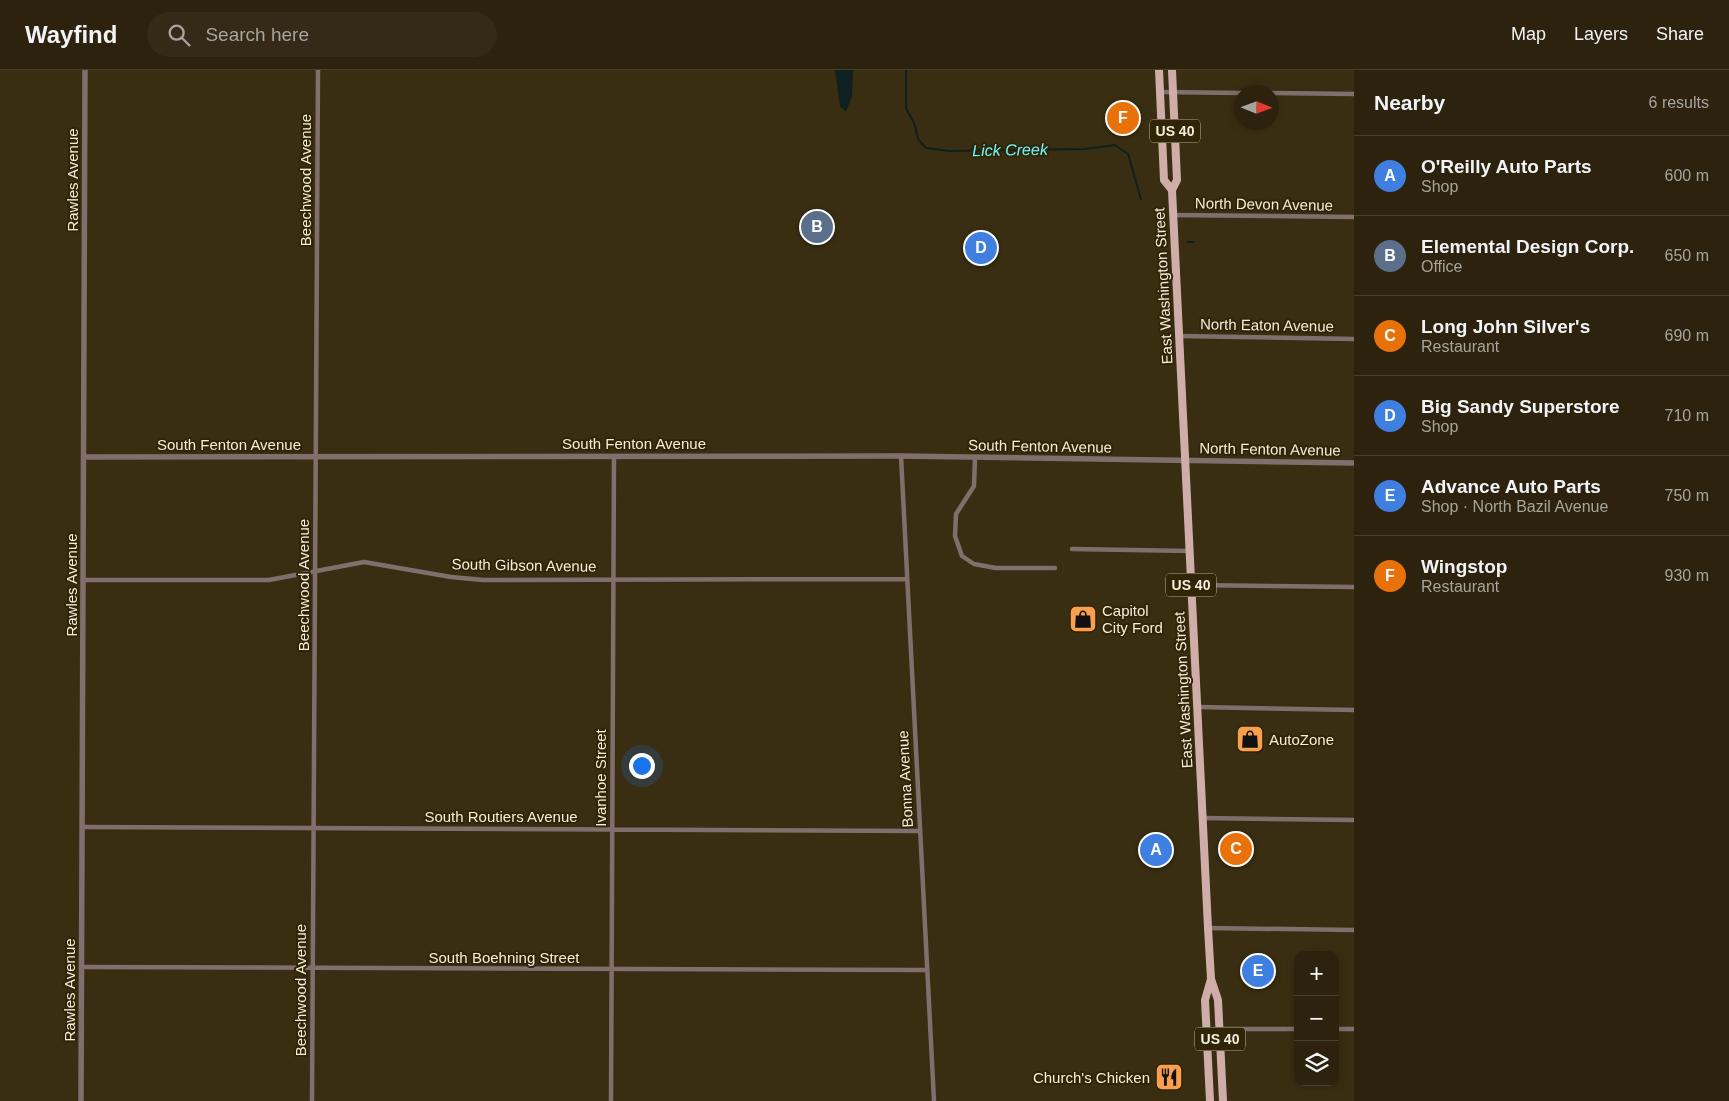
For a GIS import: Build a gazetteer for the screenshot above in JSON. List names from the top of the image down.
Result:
{
  "streets": {
    "main road": ["US 40", "East Washington Street"],
    "street": [
      "Rawles Avenue",
      "Beechwood Avenue",
      "North Devon Avenue",
      "North Eaton Avenue",
      "South Fenton Avenue",
      "North Fenton Avenue",
      "South Gibson Avenue",
      "Ivanhoe Street",
      "Bonna Avenue",
      "South Routiers Avenue",
      "South Boehning Street"
    ]
  },
  "crossings": [
    ["Rawles Avenue", "South Fenton Avenue"],
    ["Rawles Avenue", "South Gibson Avenue"],
    ["Rawles Avenue", "South Routiers Avenue"],
    ["Rawles Avenue", "South Boehning Street"],
    ["Beechwood Avenue", "South Fenton Avenue"],
    ["Beechwood Avenue", "South Gibson Avenue"],
    ["Beechwood Avenue", "South Routiers Avenue"],
    ["Beechwood Avenue", "South Boehning Street"],
    ["North Devon Avenue", "East Washington Street"],
    ["East Washington Street", "North Eaton Avenue"],
    ["East Washington Street", "South Fenton Avenue"],
    ["East Washington Street", "North Fenton Avenue"],
    ["South Fenton Avenue", "North Fenton Avenue"],
    ["South Fenton Avenue", "Ivanhoe Street"],
    ["South Fenton Avenue", "Bonna Avenue"],
    ["South Gibson Avenue", "Ivanhoe Street"],
    ["South Gibson Avenue", "Bonna Avenue"],
    ["Ivanhoe Street", "South Routiers Avenue"],
    ["Ivanhoe Street", "South Boehning Street"],
    ["Bonna Avenue", "South Routiers Avenue"],
    ["Bonna Avenue", "South Boehning Street"]
  ],
  "water": ["Lick Creek"],
  "places": {
    "shop": ["Capitol City Ford", "AutoZone"],
    "restaurant": ["Church's Chicken"]
  },
  "north": "right",
  "page": {
    "header": "Wayfind",
    "search": "Search here",
    "nav": ["Map", "Layers", "Share"],
    "heading": ["Nearby", "6 results"],
    "pins": [
      "F",
      "B",
      "D",
      "C",
      "A",
      "E"
    ],
    "list": [
      {
        "mark": "A",
        "name": "O'Reilly Auto Parts",
        "note": "Shop",
        "value": "600 m"
      },
      {
        "mark": "B",
        "name": "Elemental Design Corp.",
        "note": "Office",
        "value": "650 m"
      },
      {
        "mark": "C",
        "name": "Long John Silver's",
        "note": "Restaurant",
        "value": "690 m"
      },
      {
        "mark": "D",
        "name": "Big Sandy Superstore",
        "note": "Shop",
        "value": "710 m"
      },
      {
        "mark": "E",
        "name": "Advance Auto Parts",
        "note": "Shop · North Bazil Avenue",
        "value": "750 m"
      },
      {
        "mark": "F",
        "name": "Wingstop",
        "note": "Restaurant",
        "value": "930 m"
      }
    ],
    "map_buttons": ["+", "−"]
  }
}
